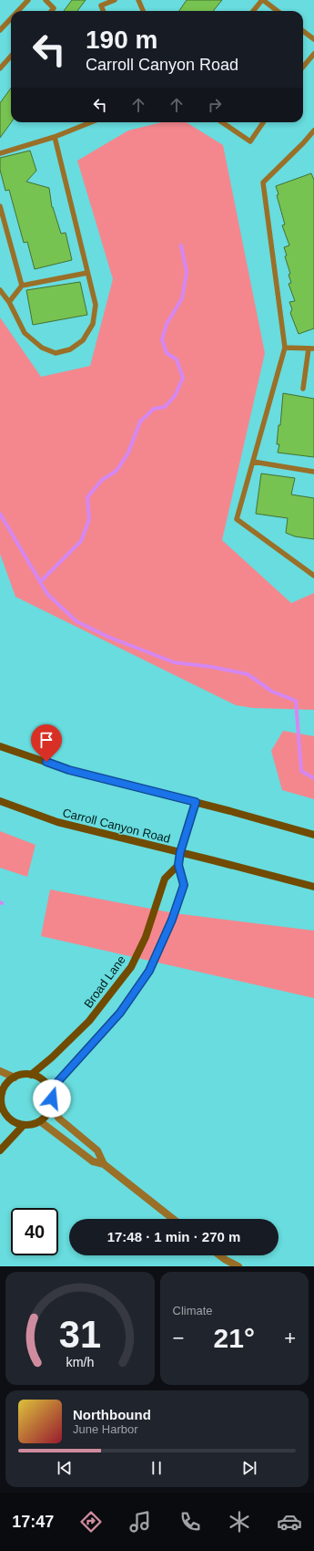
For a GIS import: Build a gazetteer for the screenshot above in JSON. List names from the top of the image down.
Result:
{
  "streets": {
    "street": ["Carroll Canyon Road", "Broad Lane"]
  },
  "page": {
    "turn": ["190 m", "Carroll Canyon Road"],
    "limit": "40",
    "trip": "17:48 · 1 min · 270 m",
    "tile": "Climate",
    "heat": ["−", "21°", "+"],
    "song": ["Northbound", "June Harbor"],
    "tabs": "17:47",
    "gauge": ["31", "km/h"]
  }
}
